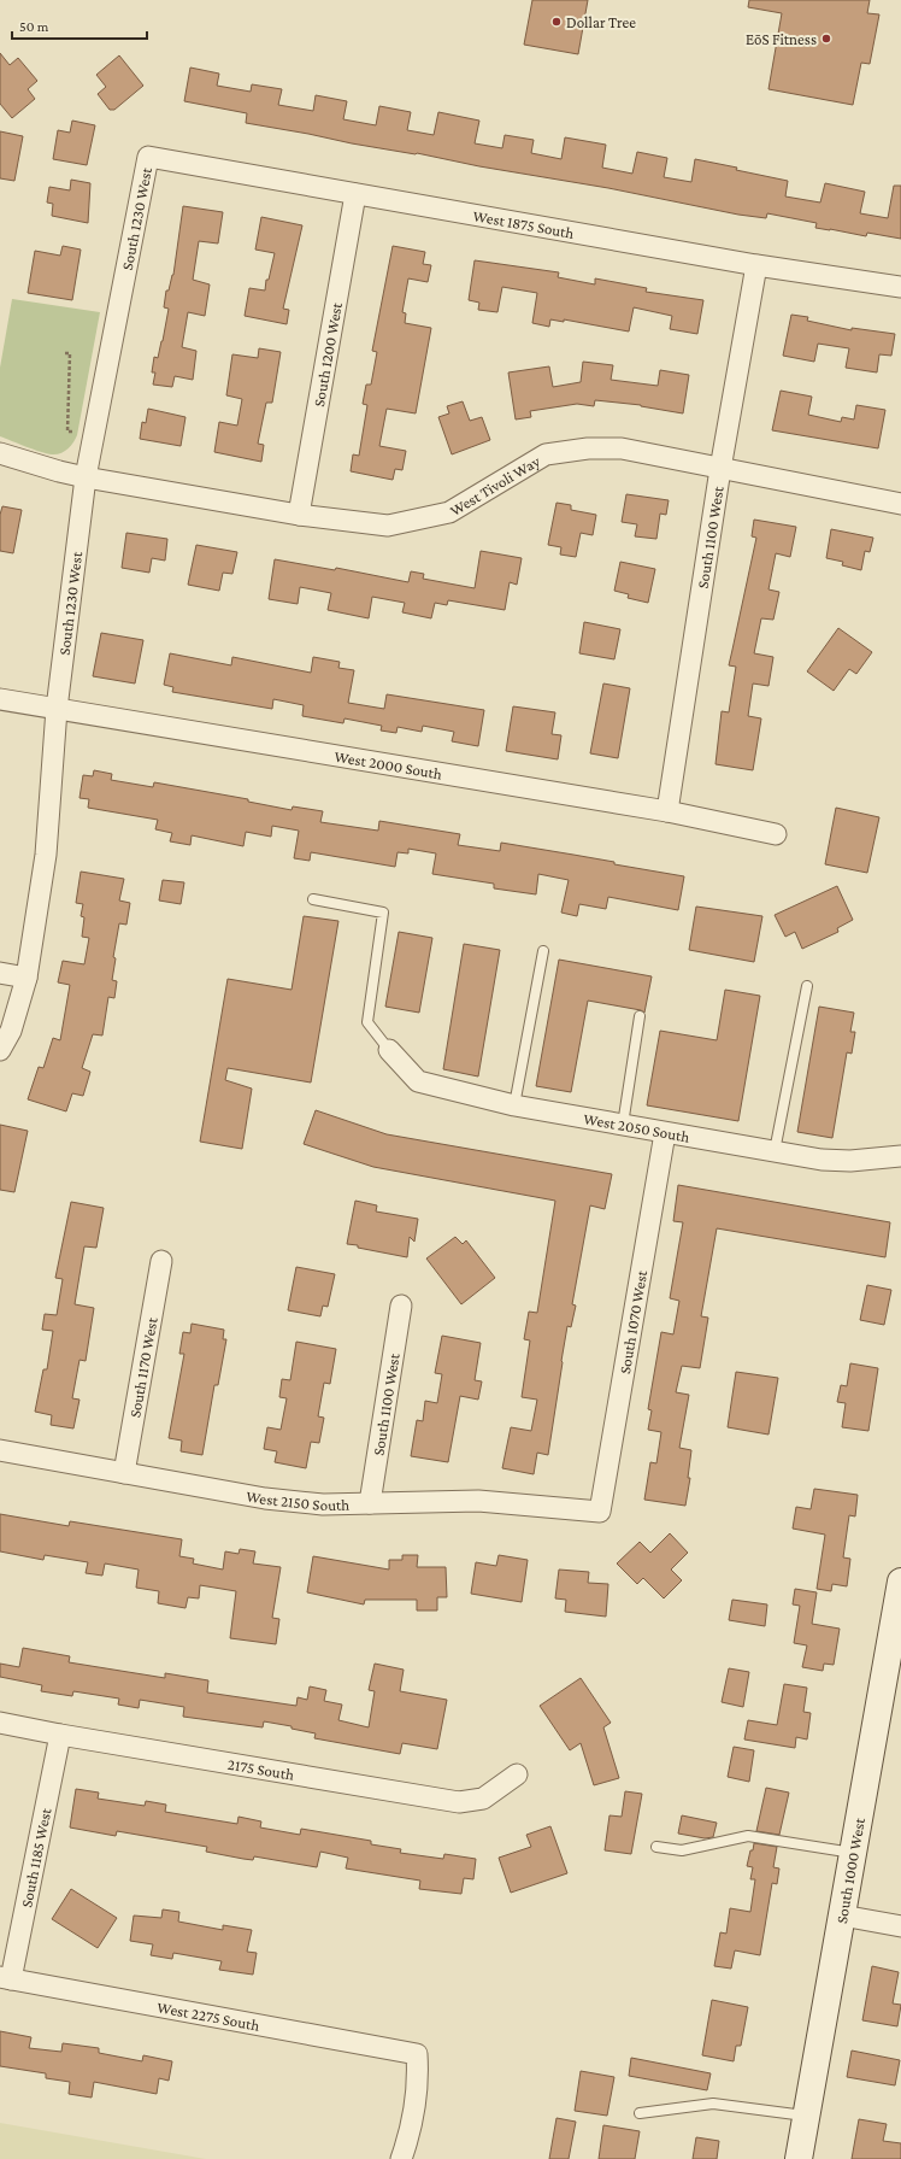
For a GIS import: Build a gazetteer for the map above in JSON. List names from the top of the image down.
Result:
{
  "streets": {
    "main road": ["South 1000 West"],
    "street": [
      "South 1230 West",
      "West 1875 South",
      "South 1200 West",
      "West Tivoli Way",
      "South 1100 West",
      "West 2000 South",
      "West 2050 South",
      "South 1070 West",
      "South 1170 West",
      "West 2150 South",
      "2175 South",
      "South 1185 West",
      "West 2275 South"
    ]
  },
  "crossings": [
    ["South 1230 West", "West 1875 South"],
    ["South 1230 West", "West Tivoli Way"],
    ["South 1230 West", "West 2000 South"],
    ["West 1875 South", "South 1200 West"],
    ["West 1875 South", "South 1100 West"],
    ["South 1200 West", "West Tivoli Way"],
    ["West Tivoli Way", "South 1100 West"],
    ["South 1100 West", "West 2000 South"],
    ["South 1100 West", "West 2150 South"],
    ["West 2050 South", "South 1070 West"],
    ["South 1070 West", "West 2150 South"],
    ["South 1170 West", "West 2150 South"],
    ["2175 South", "South 1185 West"],
    ["South 1185 West", "West 2275 South"]
  ],
  "places": ["Dollar Tree", "EōS Fitness"],
  "scale_bar": "50 m"
}
